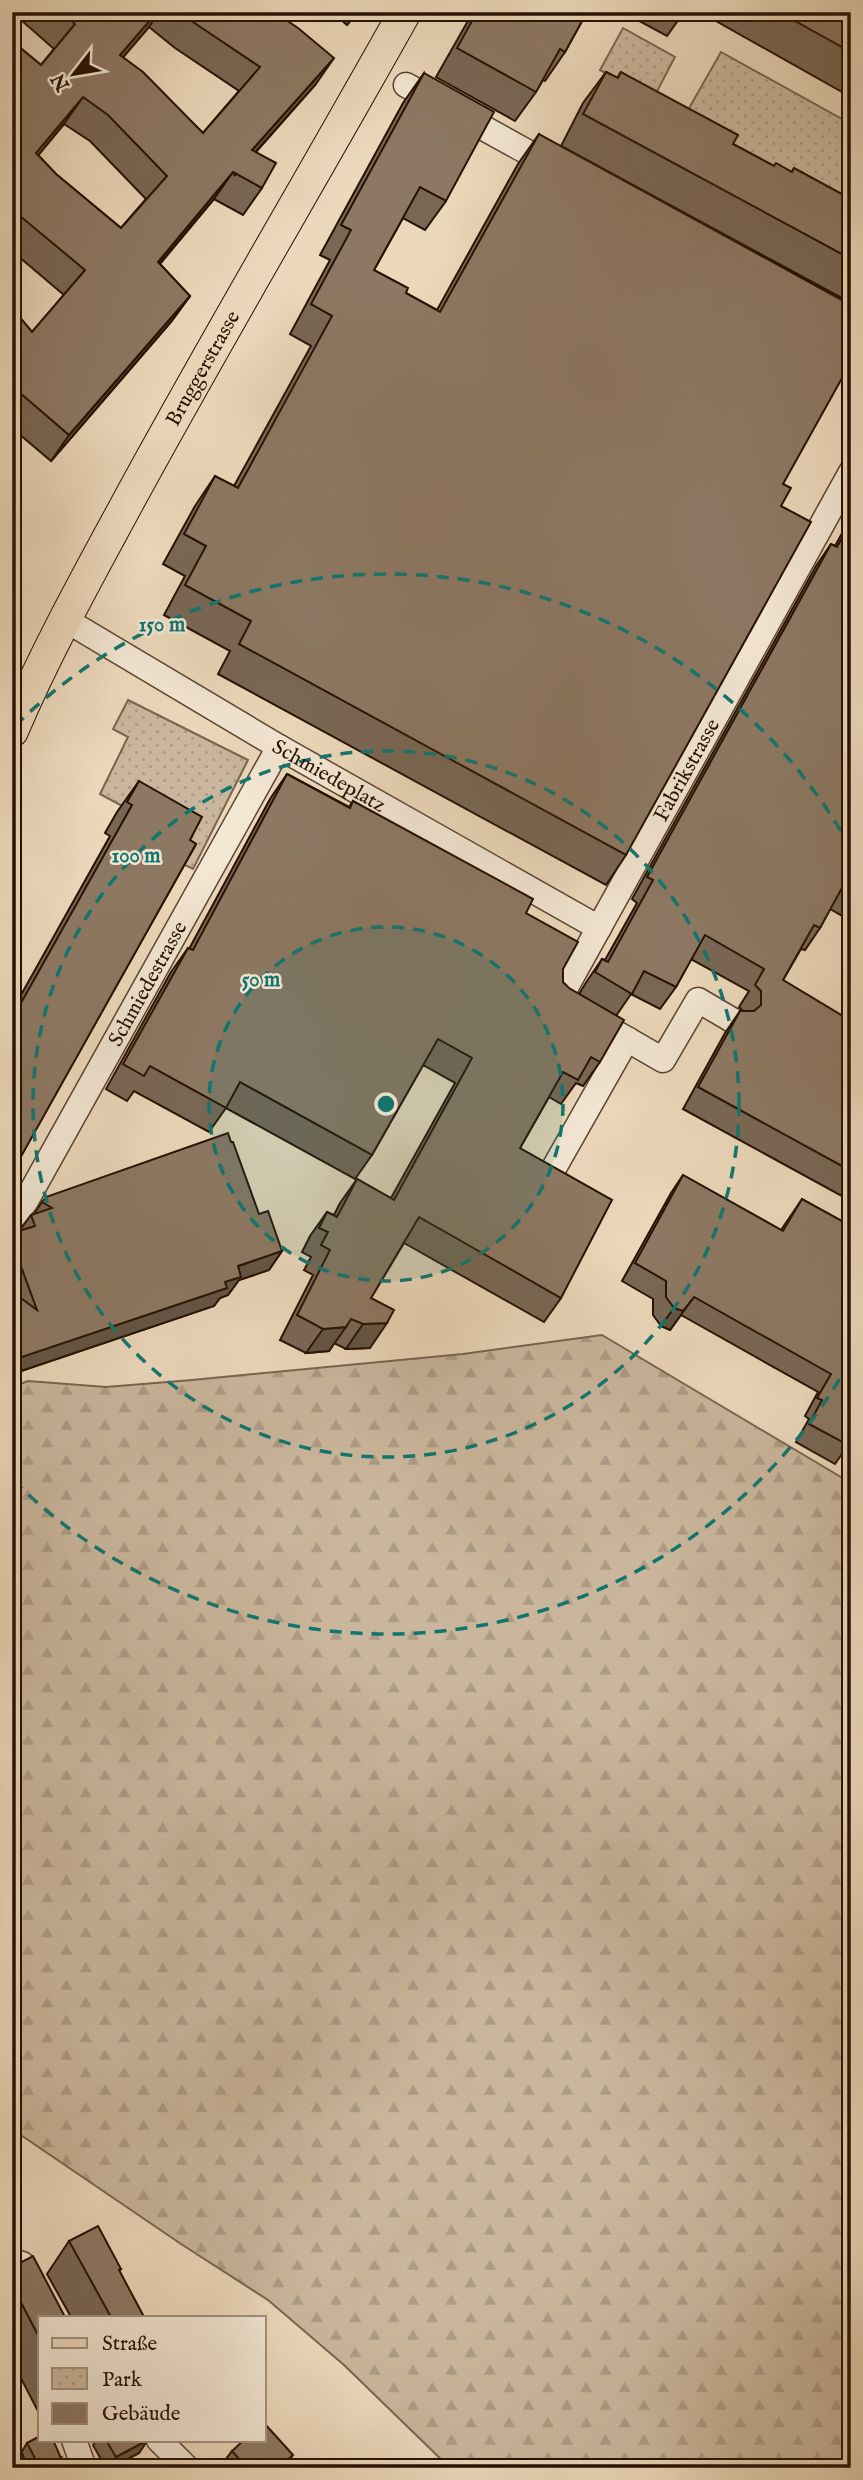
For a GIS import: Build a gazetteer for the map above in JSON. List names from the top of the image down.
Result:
{
  "streets": {
    "main road": ["Bruggerstrasse"],
    "street": ["Fabrikstrasse", "Schmiedeplatz", "Schmiedestrasse"]
  },
  "crossings": [
    ["Bruggerstrasse", "Schmiedeplatz"],
    ["Fabrikstrasse", "Schmiedeplatz"],
    ["Schmiedeplatz", "Schmiedestrasse"]
  ],
  "legend": ["Straße", "Park", "Gebäude"],
  "north": "bottom left",
  "rings": ["150 m", "100 m", "50 m"]
}
